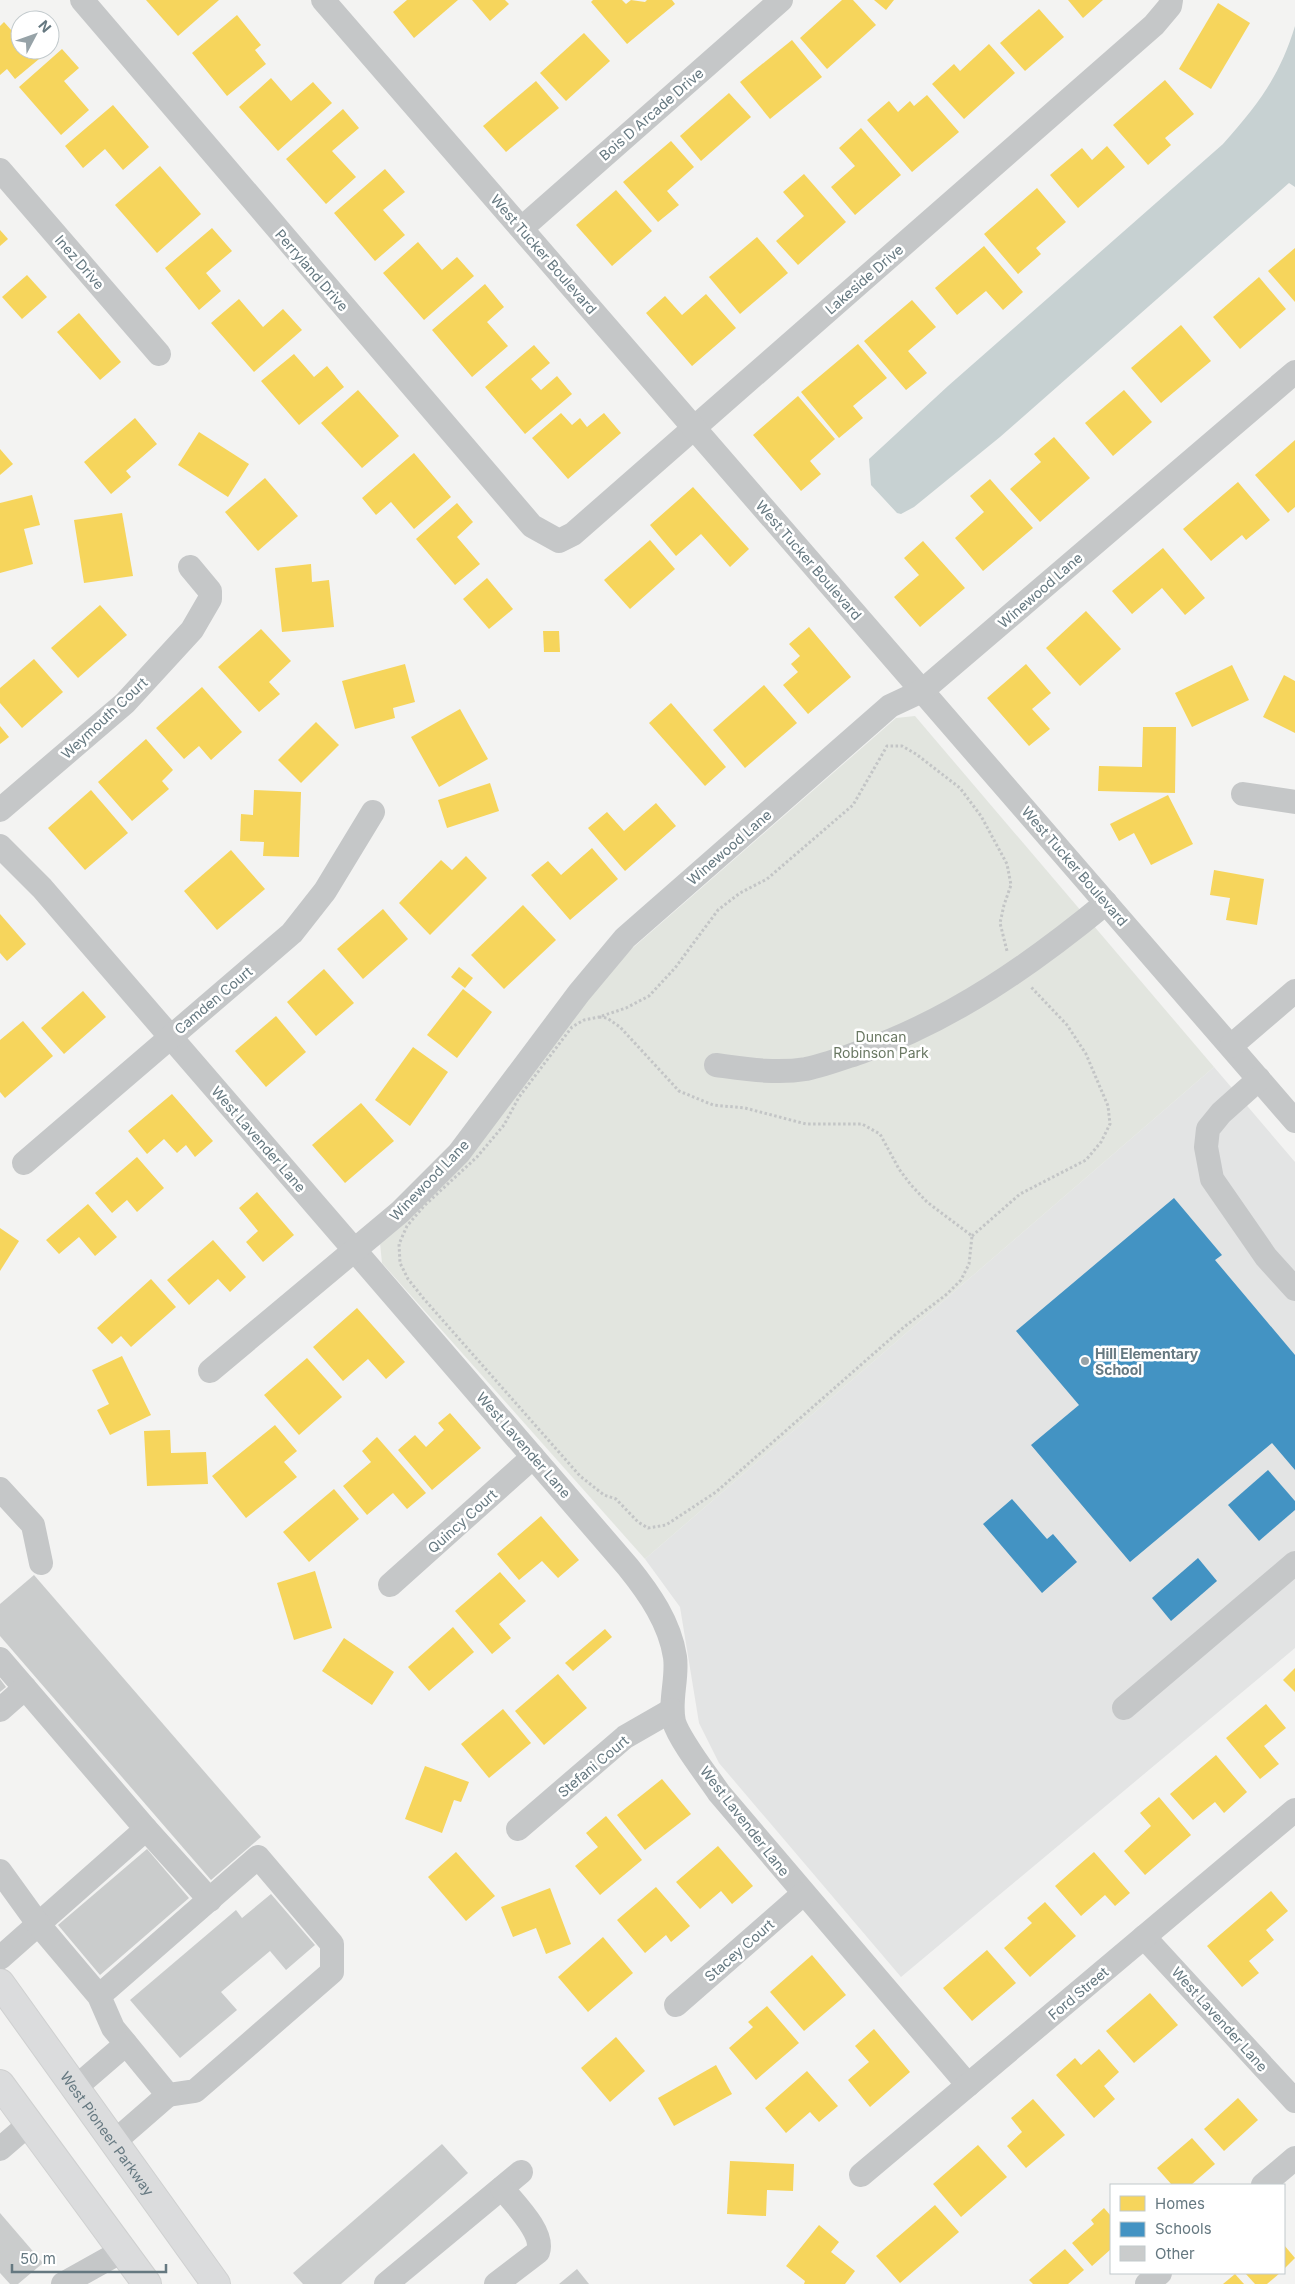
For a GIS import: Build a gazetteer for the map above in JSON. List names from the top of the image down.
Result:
{
  "streets": {
    "main road": ["West Pioneer Parkway"],
    "street": [
      "Bois D Arcade Drive",
      "West Tucker Boulevard",
      "Inez Drive",
      "Perryland Drive",
      "Lakeside Drive",
      "Winewood Lane",
      "Weymouth Court",
      "Camden Court",
      "West Lavender Lane",
      "Quincy Court",
      "Stefani Court",
      "Stacey Court",
      "Ford Street"
    ]
  },
  "crossings": [
    ["Bois D Arcade Drive", "West Tucker Boulevard"],
    ["West Tucker Boulevard", "Lakeside Drive"],
    ["West Tucker Boulevard", "Winewood Lane"],
    ["Perryland Drive", "Lakeside Drive"],
    ["Winewood Lane", "West Lavender Lane"],
    ["Camden Court", "West Lavender Lane"],
    ["West Lavender Lane", "Quincy Court"],
    ["West Lavender Lane", "Stefani Court"],
    ["West Lavender Lane", "Stacey Court"],
    ["West Lavender Lane", "Ford Street"]
  ],
  "parks": ["Duncan Robinson Park"],
  "places": ["Hill Elementary School"],
  "legend": ["Homes", "Schools", "Other"],
  "scale_bar": "50 m",
  "north": "top right"
}
